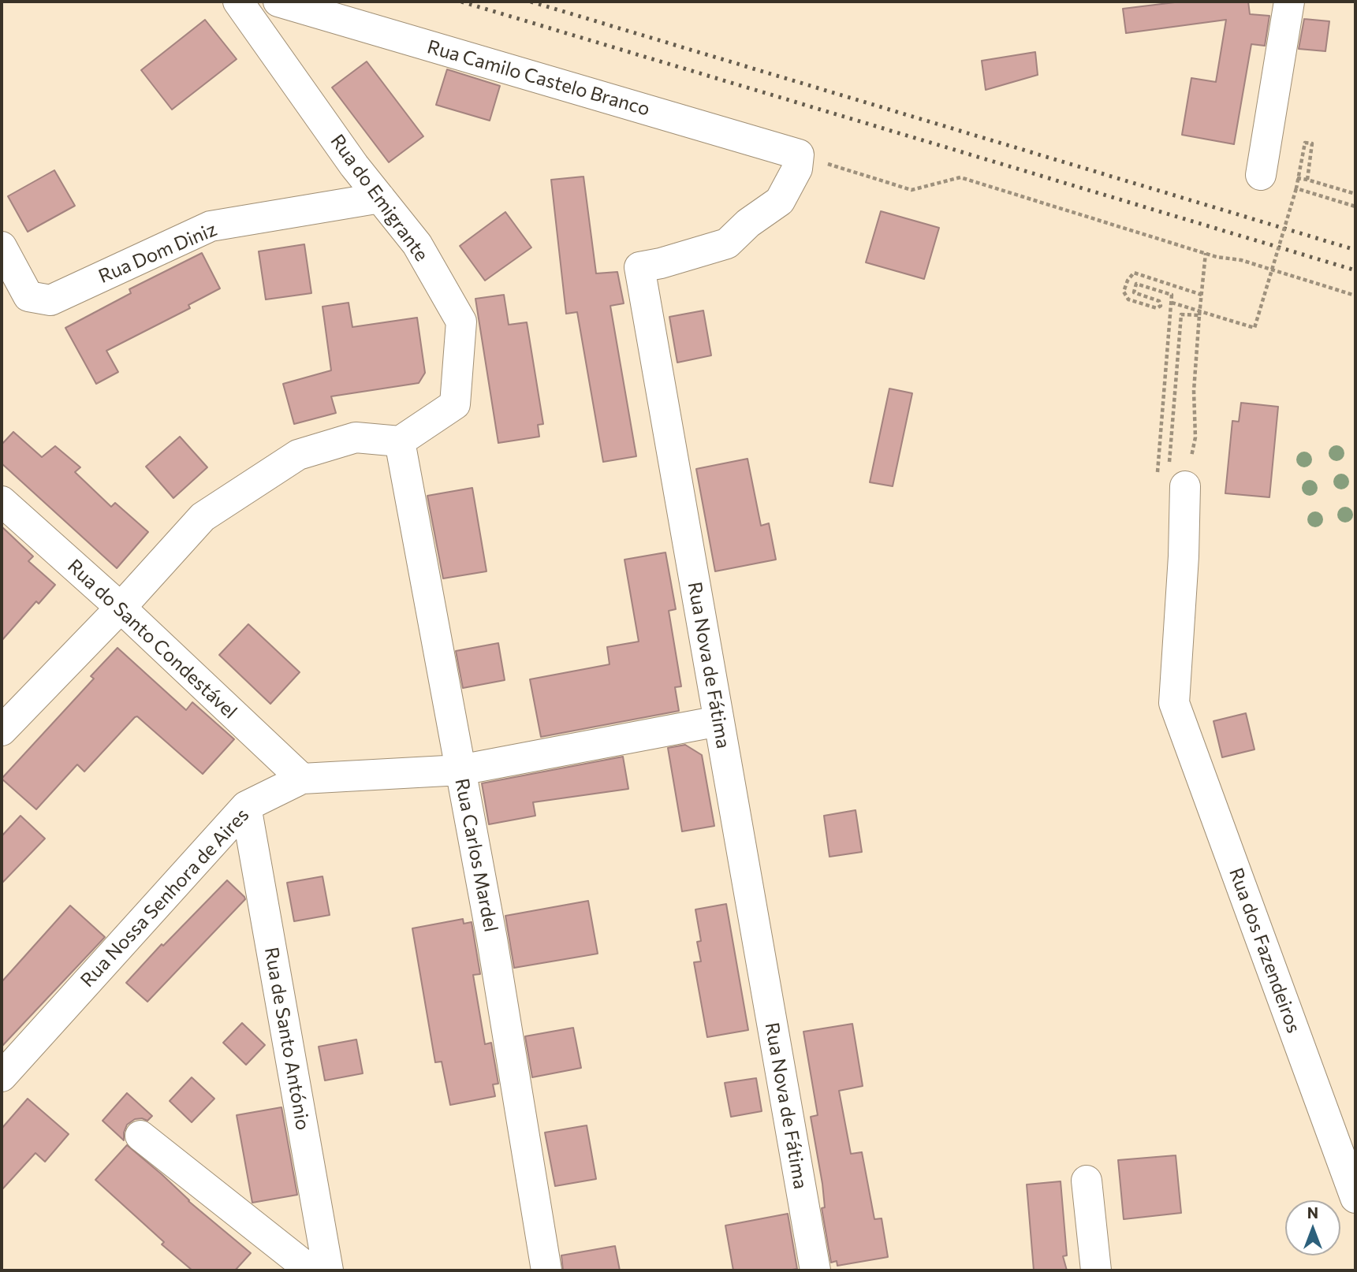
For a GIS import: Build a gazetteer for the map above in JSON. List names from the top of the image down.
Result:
{
  "streets": {
    "street": [
      "Rua Camilo Castelo Branco",
      "Rua do Emigrante",
      "Rua Dom Diniz",
      "Rua do Santo Condestável",
      "Rua Nova de Fátima",
      "Rua Carlos Mardel",
      "Rua Nossa Senhora de Aires",
      "Rua dos Fazendeiros",
      "Rua de Santo António"
    ]
  },
  "crossings": [
    ["Rua Camilo Castelo Branco", "Rua Nova de Fátima"],
    ["Rua do Emigrante", "Rua Dom Diniz"],
    ["Rua do Emigrante", "Rua Carlos Mardel"],
    ["Rua do Santo Condestável", "Rua Nossa Senhora de Aires"],
    ["Rua Nova de Fátima", "Rua Nossa Senhora de Aires"],
    ["Rua Carlos Mardel", "Rua Nossa Senhora de Aires"],
    ["Rua Nossa Senhora de Aires", "Rua de Santo António"]
  ],
  "north": "top"
}
